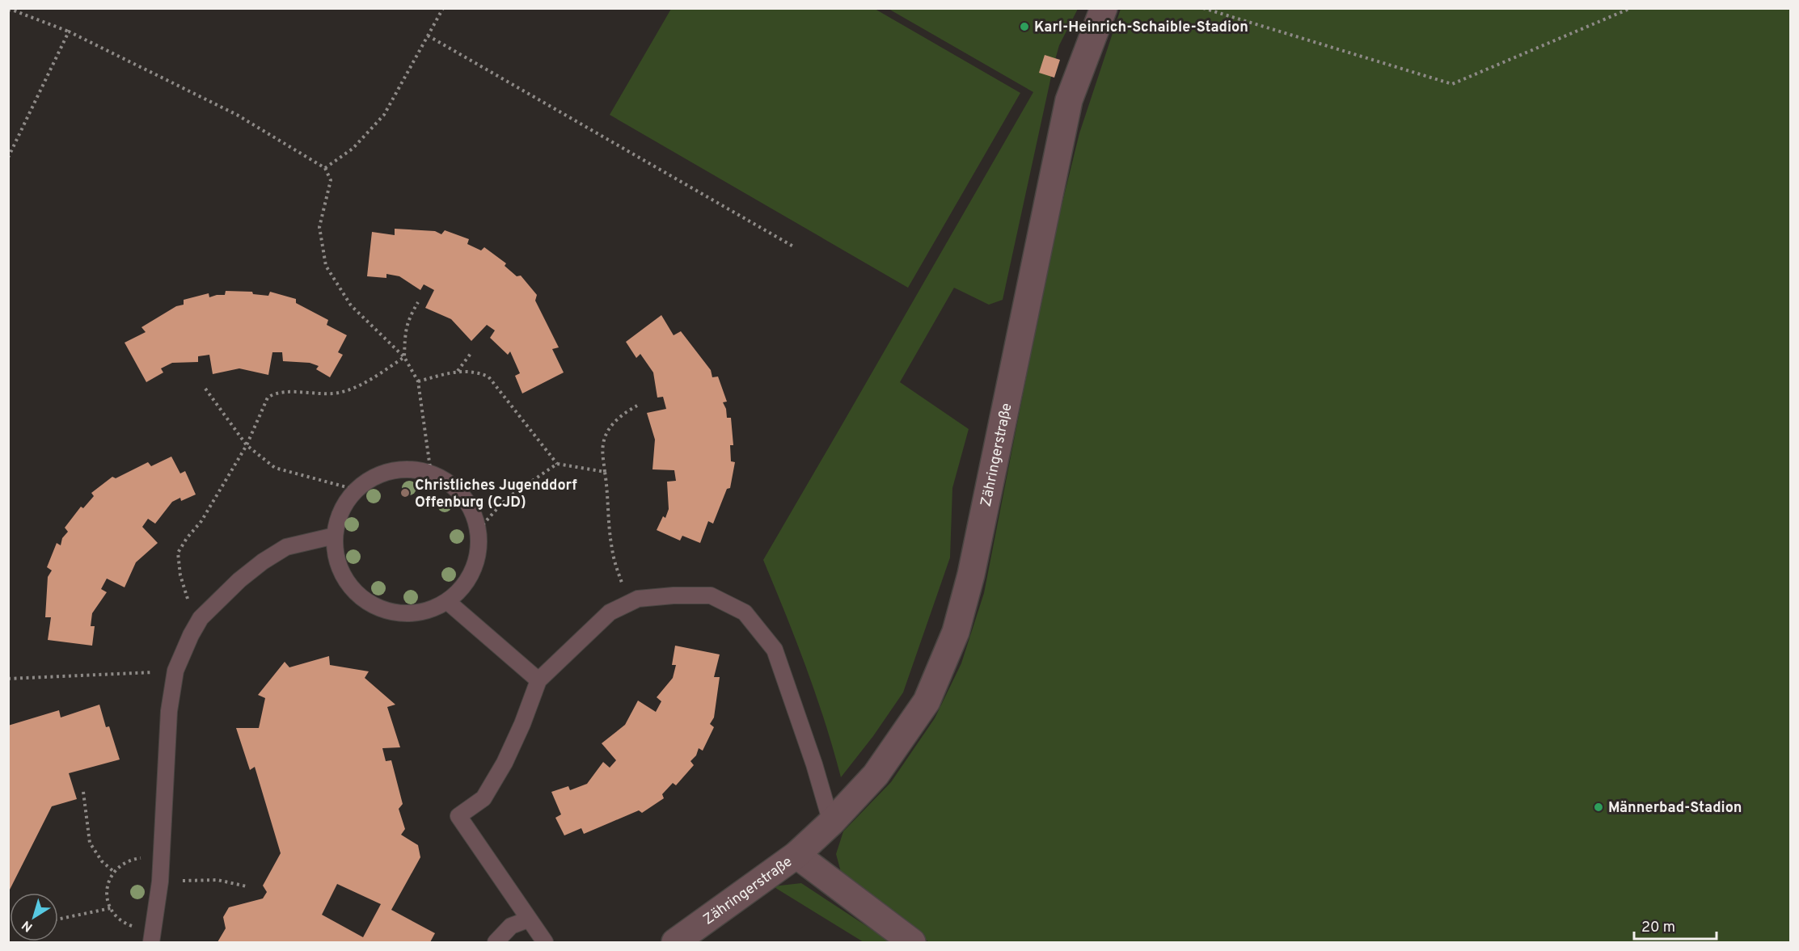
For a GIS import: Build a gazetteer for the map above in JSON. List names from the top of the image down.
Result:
{
  "streets": {
    "street": ["Zähringerstraße"]
  },
  "places": ["Karl-Heinrich-Schaible-Stadion", "Christliches Jugenddorf Offenburg (CJD)", "Männerbad-Stadion"],
  "scale_bar": "20 m",
  "north": "bottom left"
}
